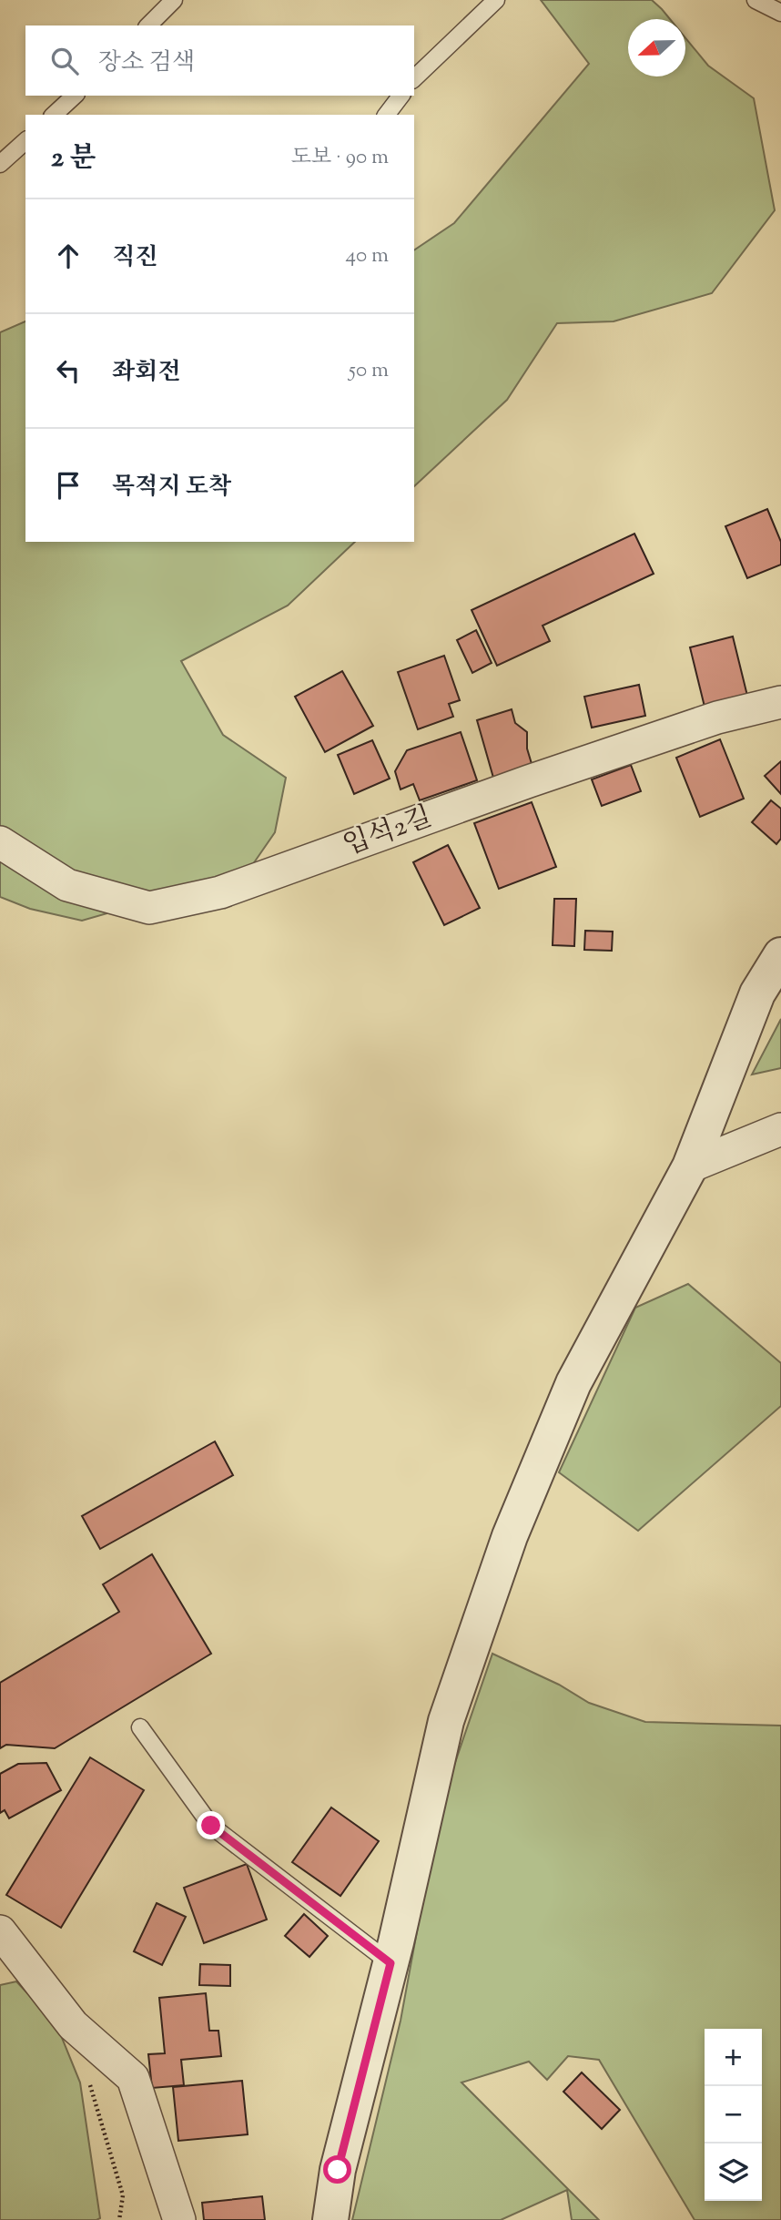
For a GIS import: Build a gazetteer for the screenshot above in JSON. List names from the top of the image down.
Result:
{
  "streets": {
    "street": ["입석2길"]
  },
  "north": "left",
  "page": {
    "search": "장소 검색",
    "heading": ["2 분", "도보 · 90 m"],
    "list": [
      ["직진", "40 m"],
      ["좌회전", "50 m"],
      "목적지 도착"
    ],
    "map_buttons": ["+", "−"]
  }
}
